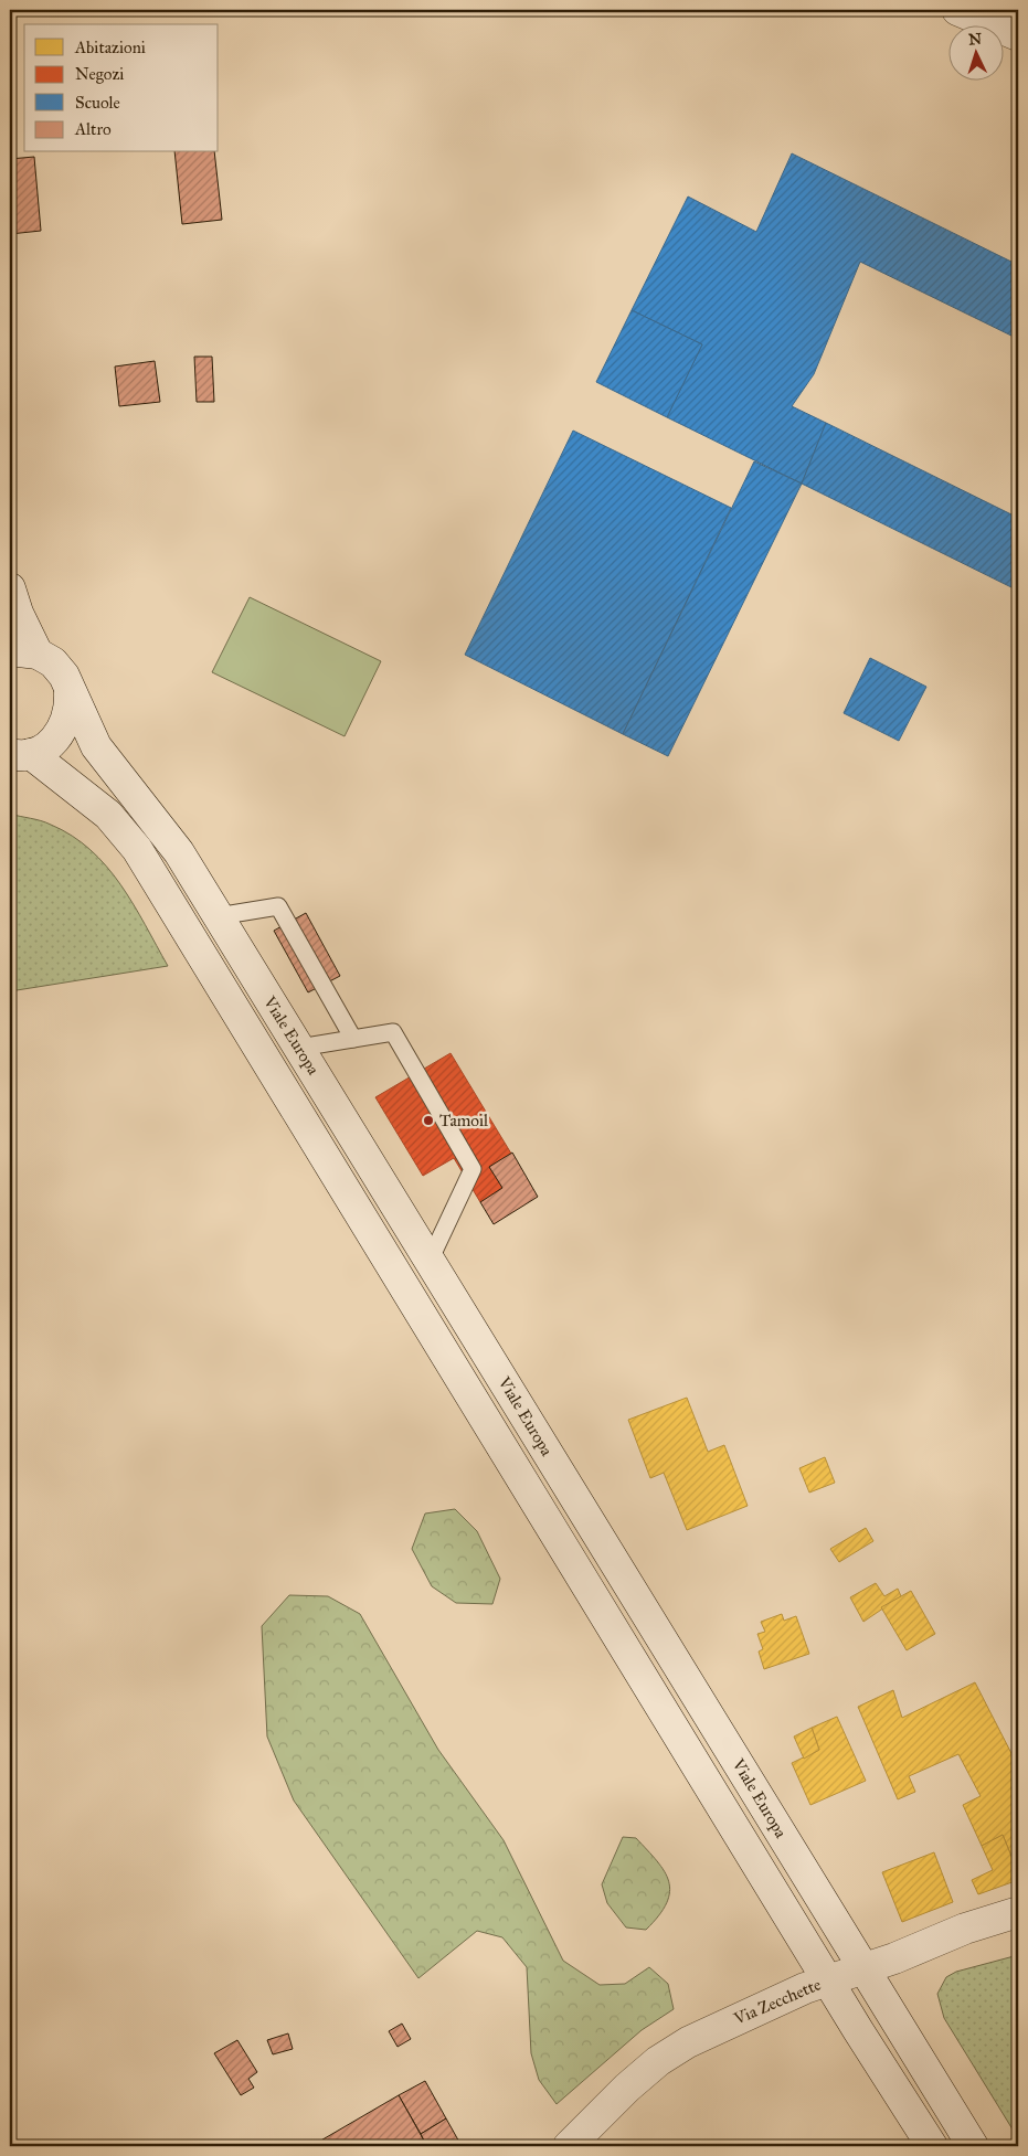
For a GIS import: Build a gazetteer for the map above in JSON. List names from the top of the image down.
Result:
{
  "streets": {
    "main road": ["Viale Europa", "Via Zecchette"]
  },
  "crossings": [
    ["Viale Europa", "Via Zecchette"]
  ],
  "places": ["Tamoil"],
  "legend": [
    "Abitazioni",
    "Negozi",
    "Scuole",
    "Altro"
  ],
  "north": "top"
}
